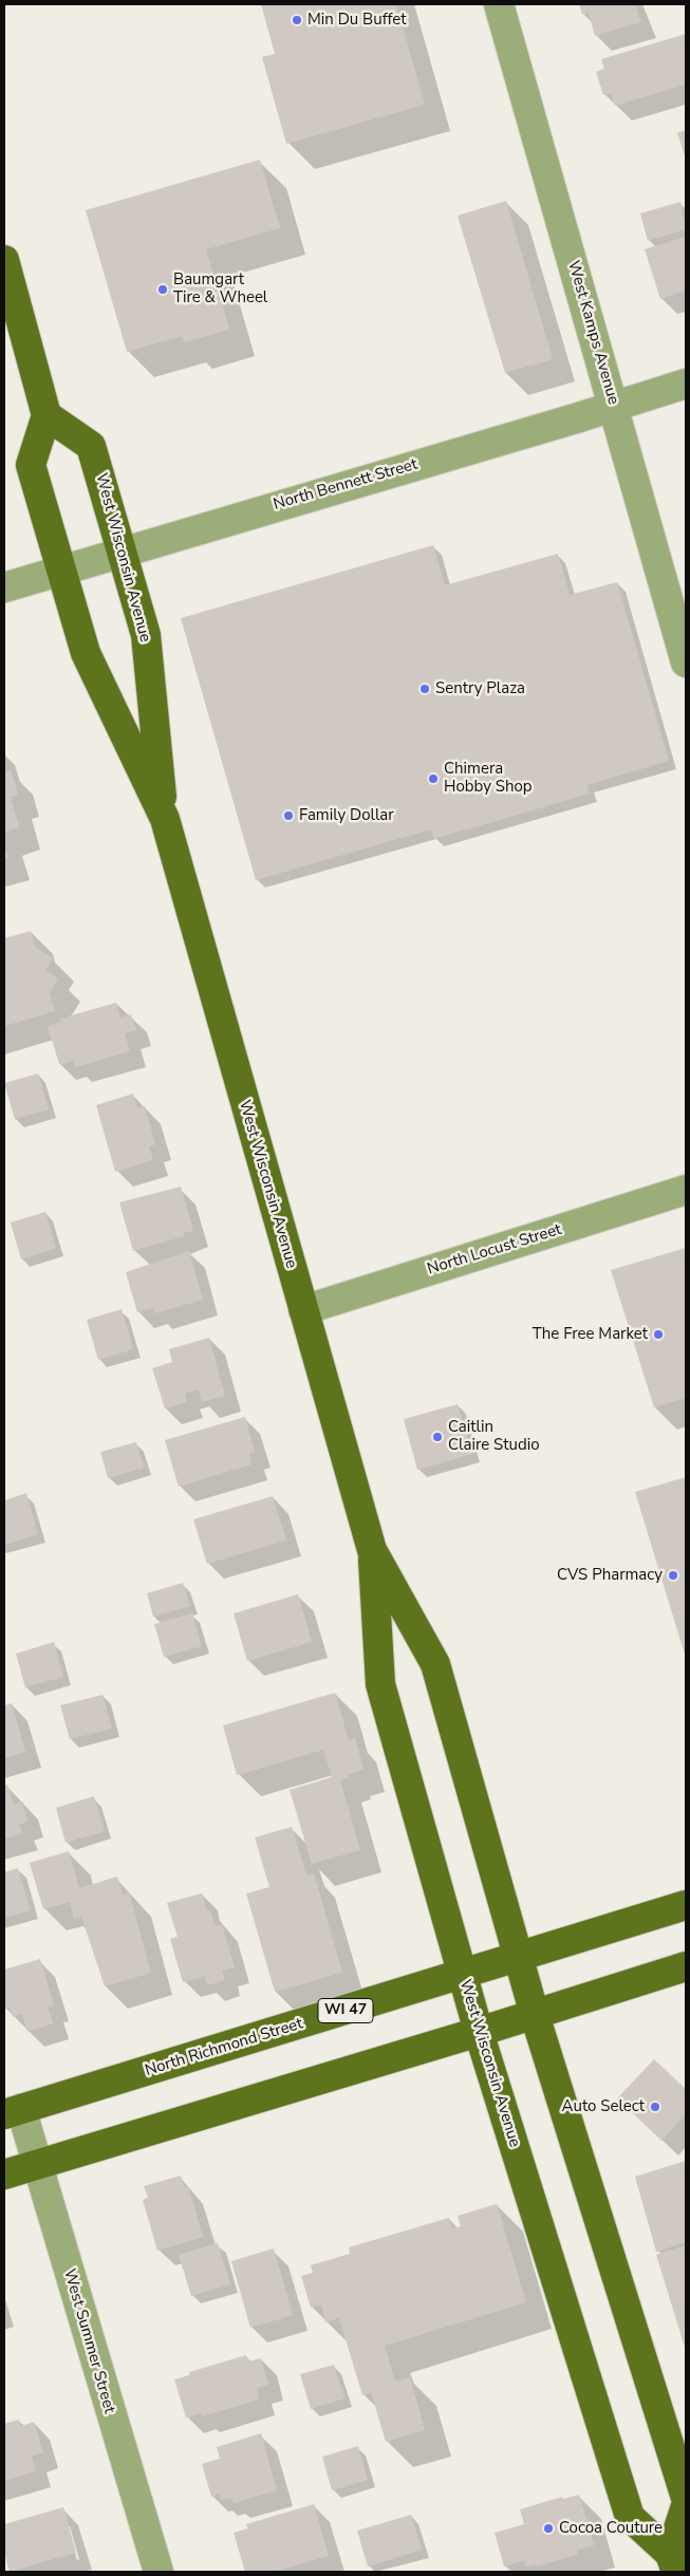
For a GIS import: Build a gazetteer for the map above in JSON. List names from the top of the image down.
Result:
{
  "streets": {
    "main road": ["West Wisconsin Avenue", "WI 47", "North Richmond Street"],
    "street": [
      "West Kamps Avenue",
      "North Bennett Street",
      "North Locust Street",
      "West Summer Street"
    ]
  },
  "crossings": [
    ["West Kamps Avenue", "North Bennett Street"],
    ["North Bennett Street", "West Wisconsin Avenue"],
    ["West Wisconsin Avenue", "North Locust Street"],
    ["West Wisconsin Avenue", "North Richmond Street"],
    ["North Richmond Street", "West Summer Street"]
  ],
  "places": [
    "Min Du Buffet",
    "Baumgart Tire & Wheel",
    "Sentry Plaza",
    "Chimera Hobby Shop",
    "Family Dollar",
    "The Free Market",
    "Caitlin Claire Studio",
    "CVS Pharmacy",
    "Auto Select",
    "Cocoa Couture"
  ]
}
